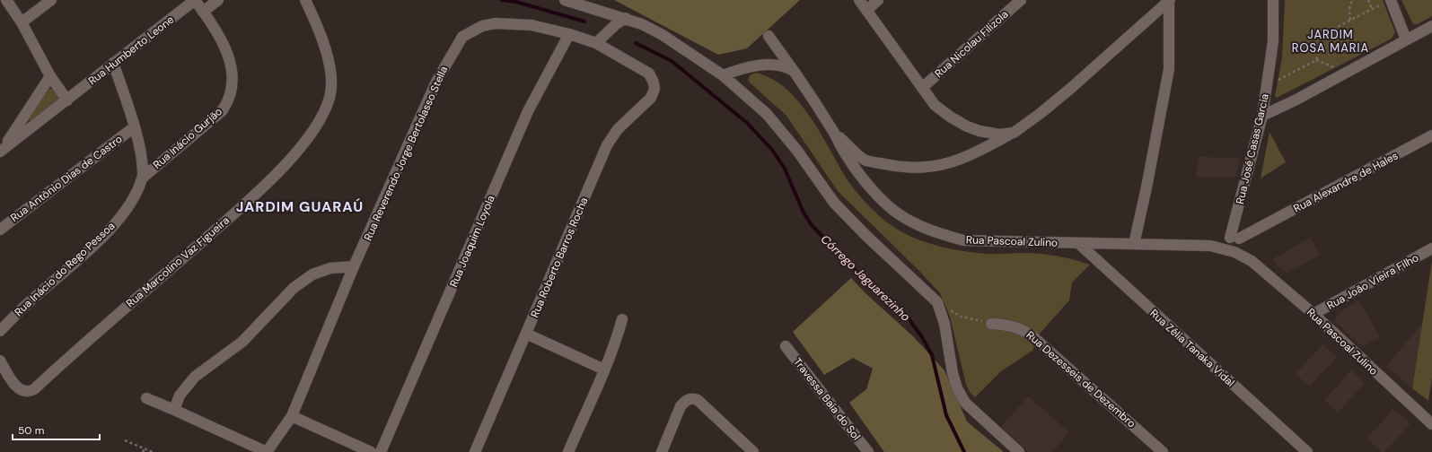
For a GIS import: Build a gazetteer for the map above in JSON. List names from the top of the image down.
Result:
{
  "streets": {
    "street": [
      "Rua Nicolau Filizola",
      "Rua Humberto Leone",
      "Rua Inácio Gurjão",
      "Rua José Casas Garcia",
      "Rua Reverendo Jorge Bertolasso Stella",
      "Rua Antônio Dias de Castro",
      "Rua Alexandre de Hales",
      "Rua Joaquim Loyola",
      "Rua Pascoal Zulino",
      "Rua Roberto Barros Rocha",
      "Rua Marcolino Vaz Figueira",
      "Rua Inácio do Rego Pessoa",
      "Rua João Vieira Filho",
      "Rua Zélia Tanaka Vidal",
      "Rua Dezesseis de Dezembro",
      "Travessa Baía do Sol"
    ]
  },
  "crossings": [
    ["Rua Humberto Leone", "Rua Inácio Gurjão"],
    ["Rua Inácio Gurjão", "Rua Inácio do Rego Pessoa"],
    ["Rua José Casas Garcia", "Rua Alexandre de Hales"],
    ["Rua José Casas Garcia", "Rua Pascoal Zulino"],
    ["Rua Reverendo Jorge Bertolasso Stella", "Rua Joaquim Loyola"],
    ["Rua Reverendo Jorge Bertolasso Stella", "Rua Roberto Barros Rocha"],
    ["Rua Alexandre de Hales", "Rua Pascoal Zulino"],
    ["Rua Pascoal Zulino", "Rua João Vieira Filho"],
    ["Rua Pascoal Zulino", "Rua Zélia Tanaka Vidal"]
  ],
  "districts": ["JARDIM ROSA MARIA", "JARDIM GUARAÚ"],
  "water": ["Córrego Jaguarezinho"],
  "scale_bar": "50 m"
}
